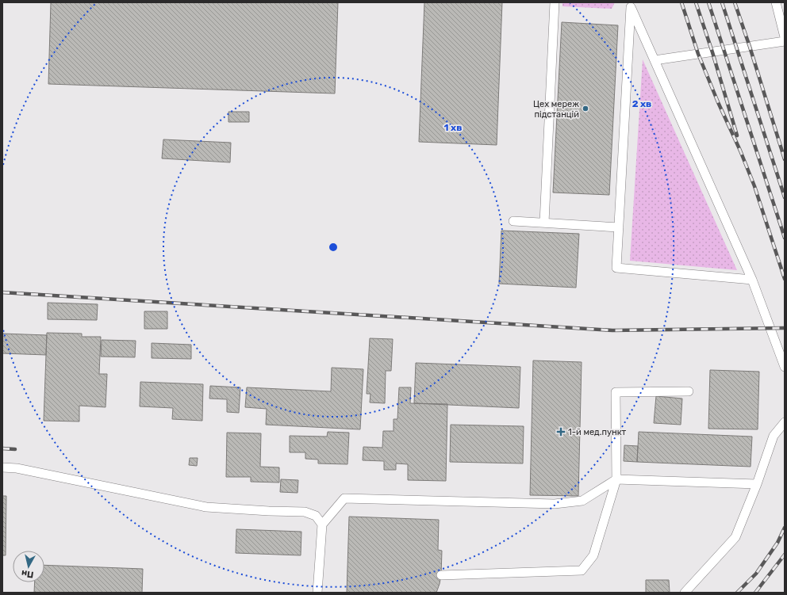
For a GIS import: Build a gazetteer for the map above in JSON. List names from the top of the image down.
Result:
{
  "places": {
    "other": ["Цех мереж підстанцій"],
    "health": ["1-й мед.пункт"]
  },
  "north": "bottom",
  "rings": ["2 хв", "1 хв"]
}
